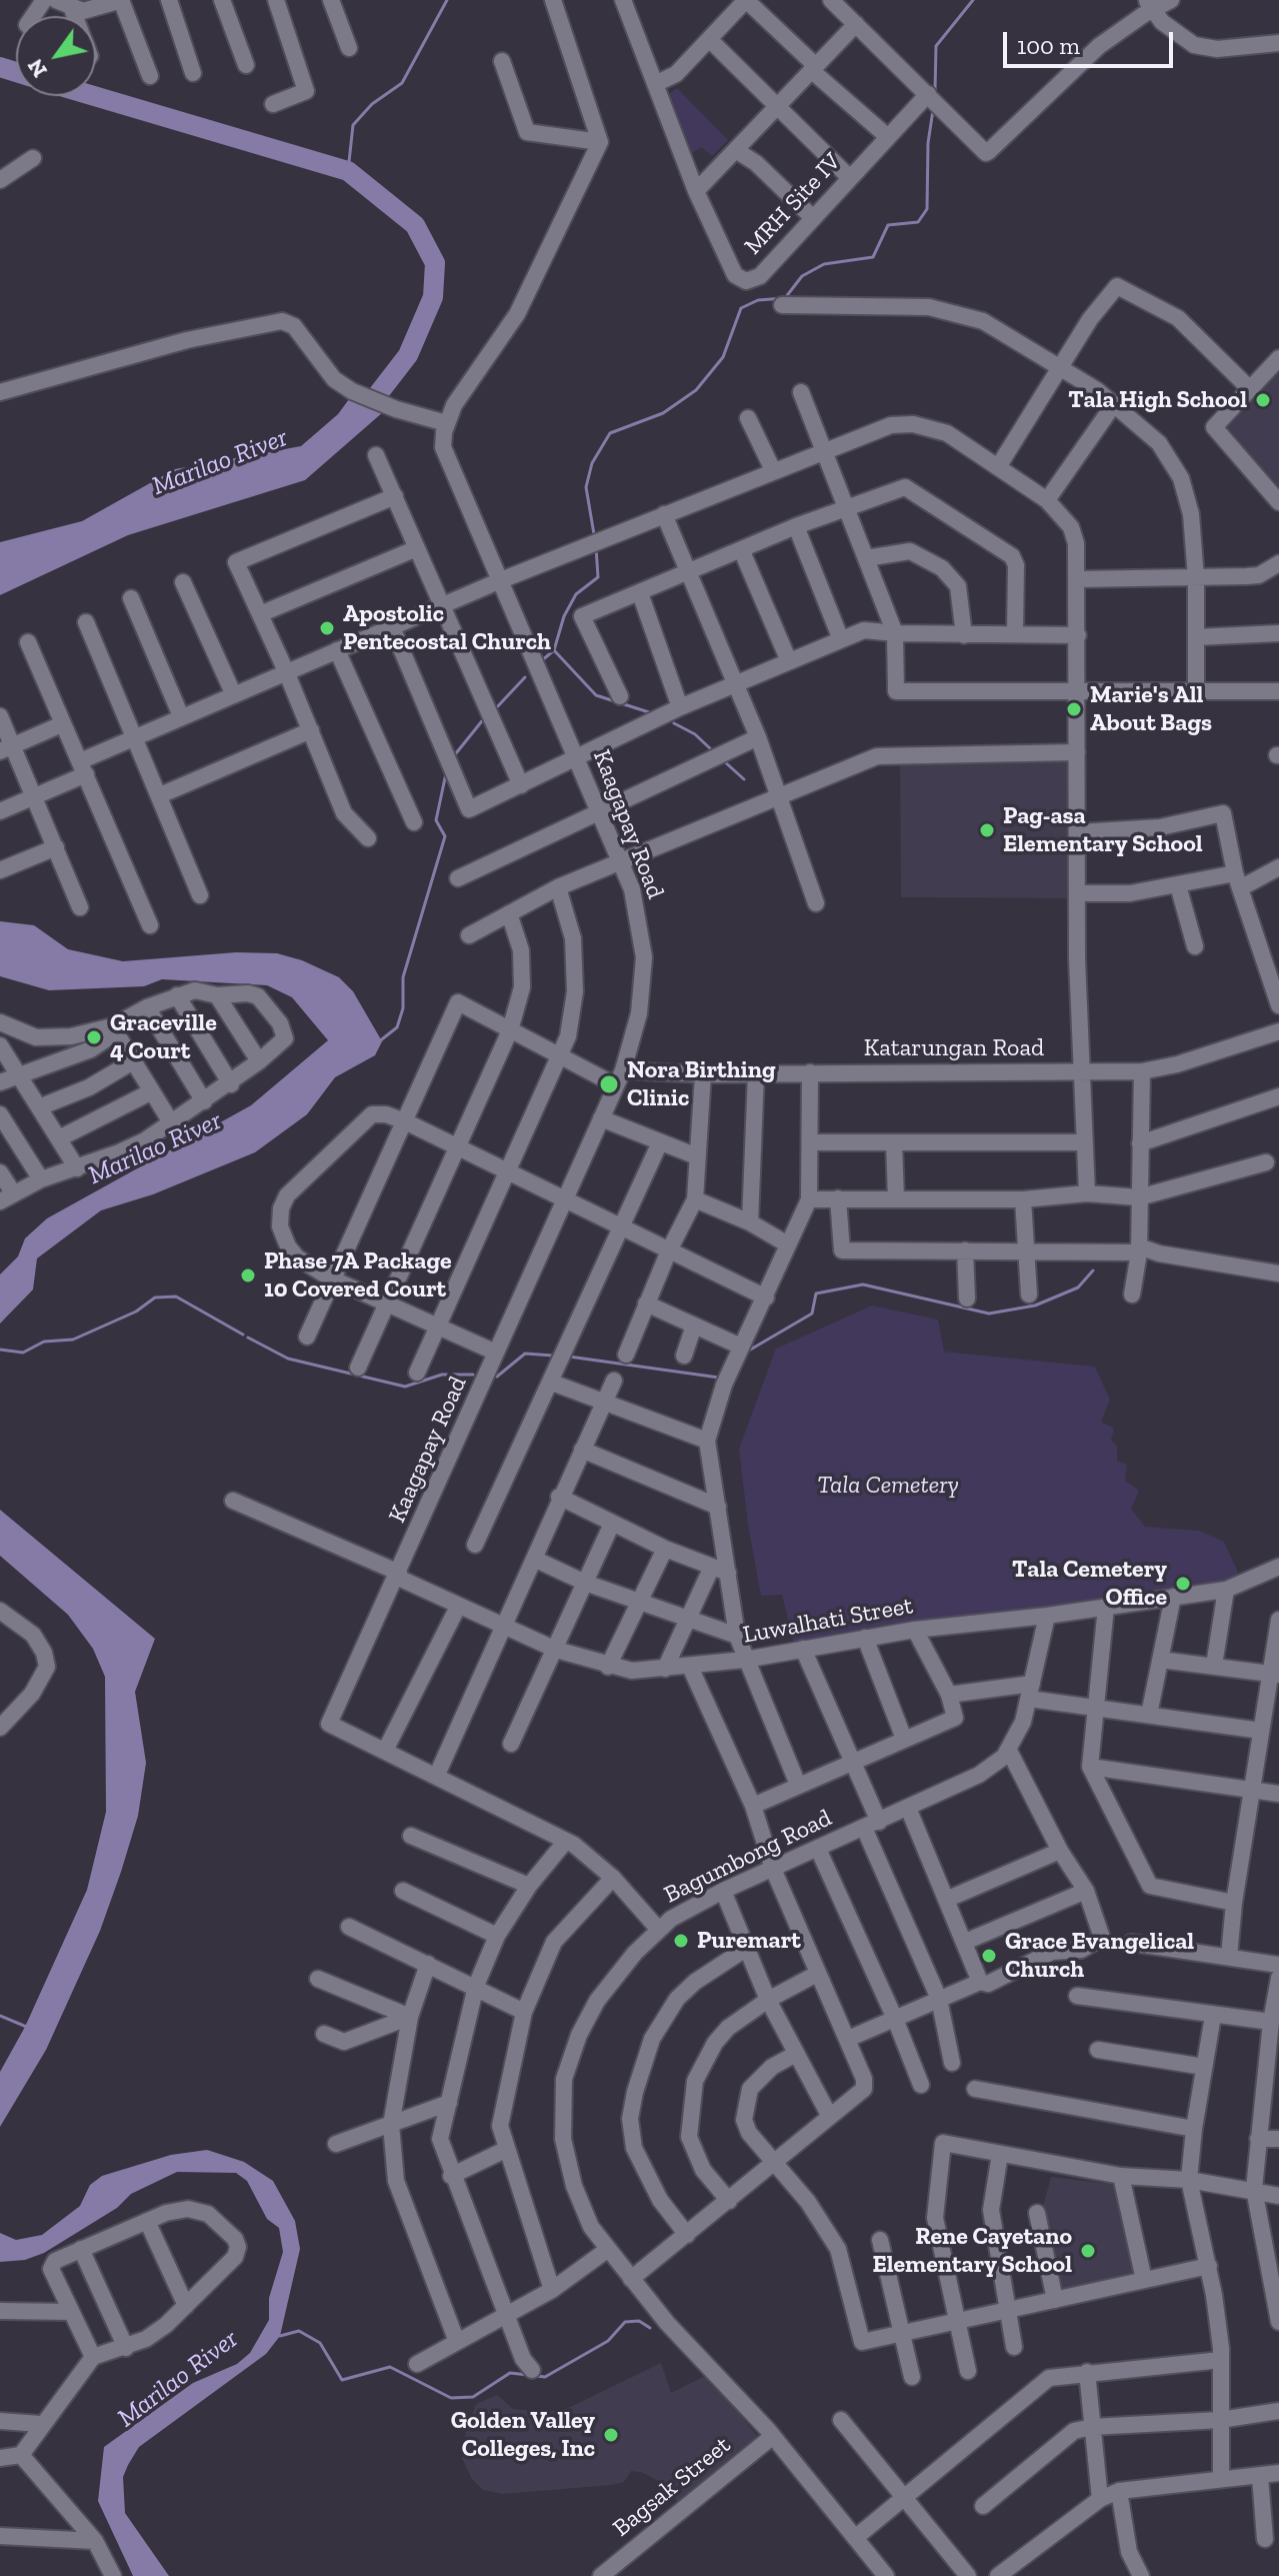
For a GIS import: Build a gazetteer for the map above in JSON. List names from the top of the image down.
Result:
{
  "streets": {
    "street": [
      "MRH Site IV",
      "Kaagapay Road",
      "Katarungan Road",
      "Luwalhati Street",
      "Bagumbong Road",
      "Bagsak Street"
    ]
  },
  "crossings": [
    ["Kaagapay Road", "Katarungan Road"],
    ["Kaagapay Road", "Luwalhati Street"],
    ["Luwalhati Street", "Bagumbong Road"],
    ["Bagumbong Road", "Bagsak Street"]
  ],
  "water": ["Marilao River"],
  "parks": ["Tala Cemetery"],
  "places": [
    "Tala High School",
    "Apostolic Pentecostal Church",
    "Marie's All About Bags",
    "Pag-asa Elementary School",
    "Graceville 4 Court",
    "Nora Birthing Clinic",
    "Phase 7A Package 10 Covered Court",
    "Tala Cemetery Office",
    "Puremart",
    "Grace Evangelical Church",
    "Rene Cayetano Elementary School",
    "Golden Valley Colleges, Inc"
  ],
  "scale_bar": "100 m",
  "north": "bottom left"
}
